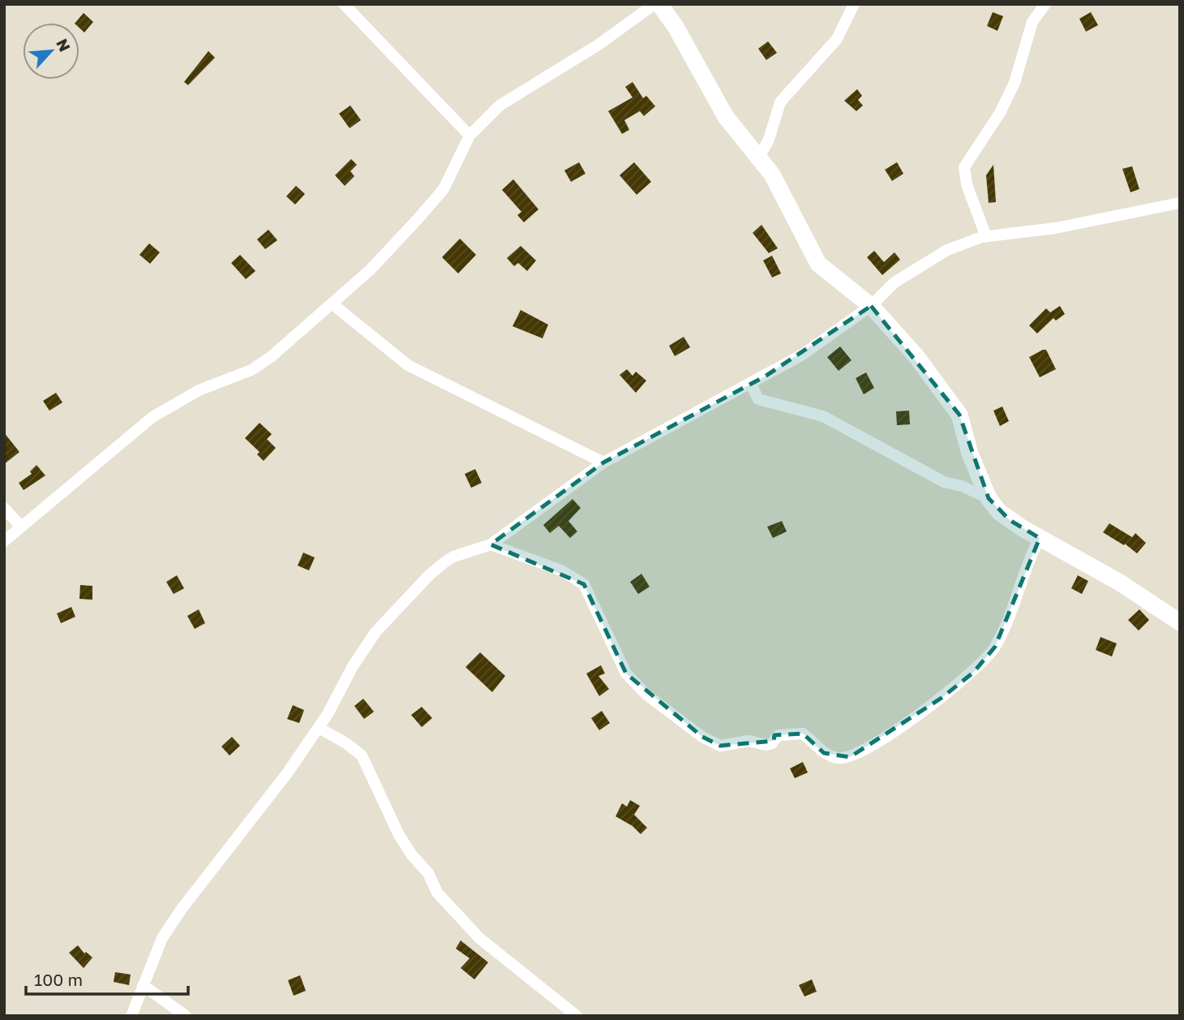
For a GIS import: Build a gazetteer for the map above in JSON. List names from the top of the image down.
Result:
{
  "scale_bar": "100 m",
  "north": "top right"
}
